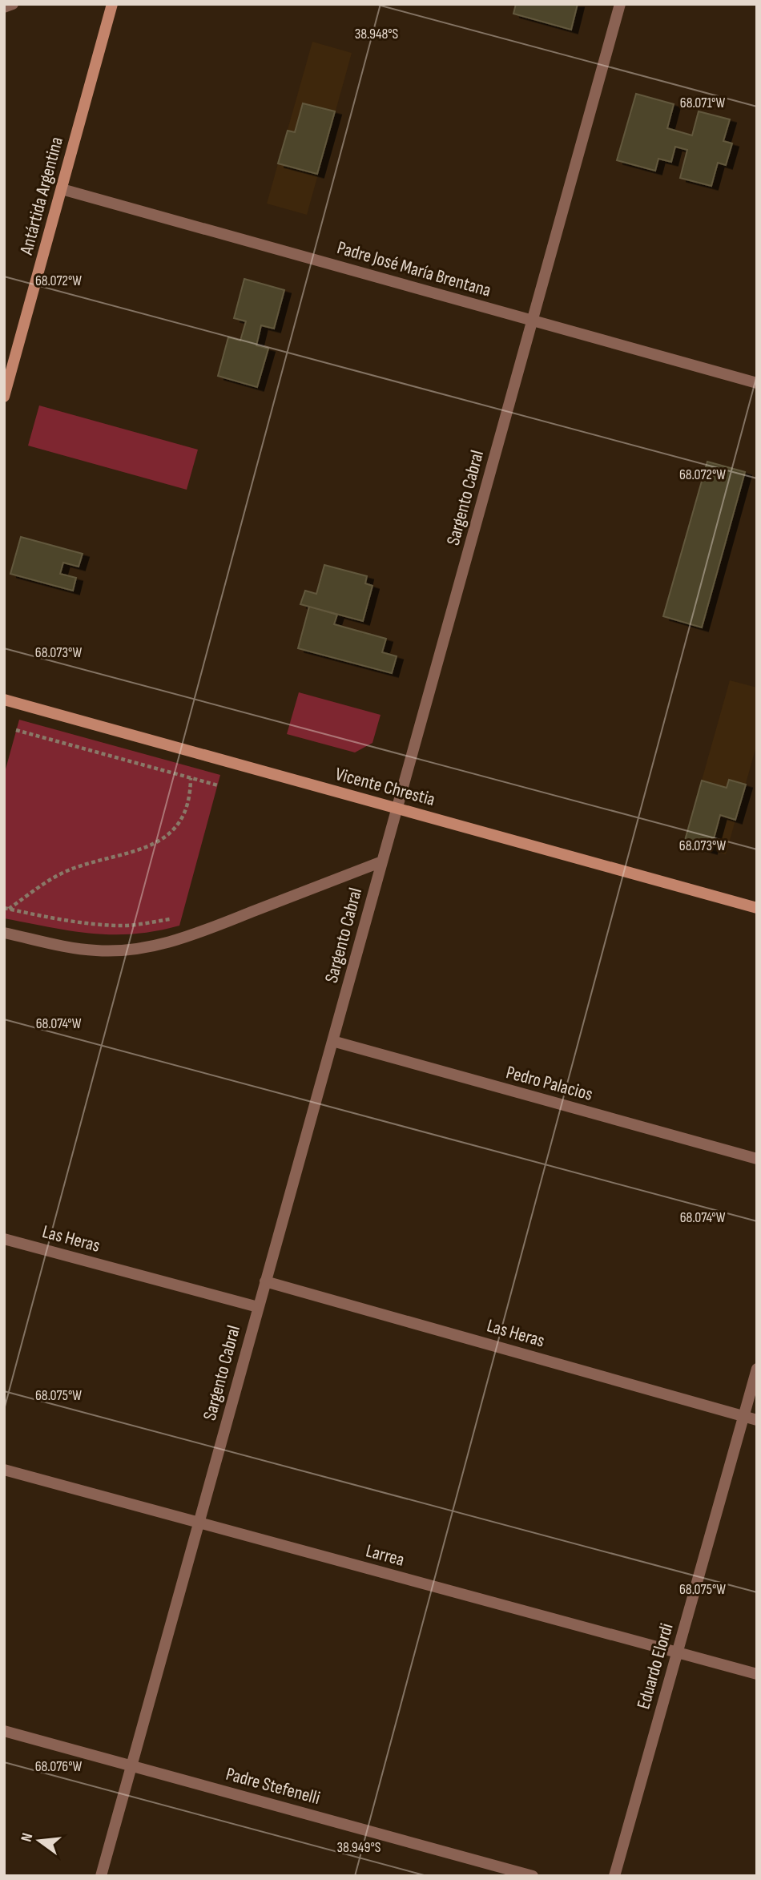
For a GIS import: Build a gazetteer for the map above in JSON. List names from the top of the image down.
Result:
{
  "streets": {
    "main road": ["Antártida Argentina", "Vicente Chrestia"],
    "street": [
      "Padre José María Brentana",
      "Sargento Cabral",
      "Pedro Palacios",
      "Las Heras",
      "Larrea",
      "Eduardo Elordi",
      "Padre Stefenelli"
    ]
  },
  "crossings": [
    ["Antártida Argentina", "Padre José María Brentana"],
    ["Padre José María Brentana", "Sargento Cabral"],
    ["Sargento Cabral", "Vicente Chrestia"],
    ["Sargento Cabral", "Pedro Palacios"],
    ["Sargento Cabral", "Las Heras"],
    ["Sargento Cabral", "Larrea"],
    ["Sargento Cabral", "Padre Stefenelli"],
    ["Las Heras", "Eduardo Elordi"],
    ["Larrea", "Eduardo Elordi"]
  ],
  "north": "left",
  "coordinates": [
    "38.948°S",
    "68.071°W",
    "68.072°W",
    "68.073°W",
    "68.074°W",
    "68.075°W",
    "68.076°W",
    "38.949°S"
  ]
}
